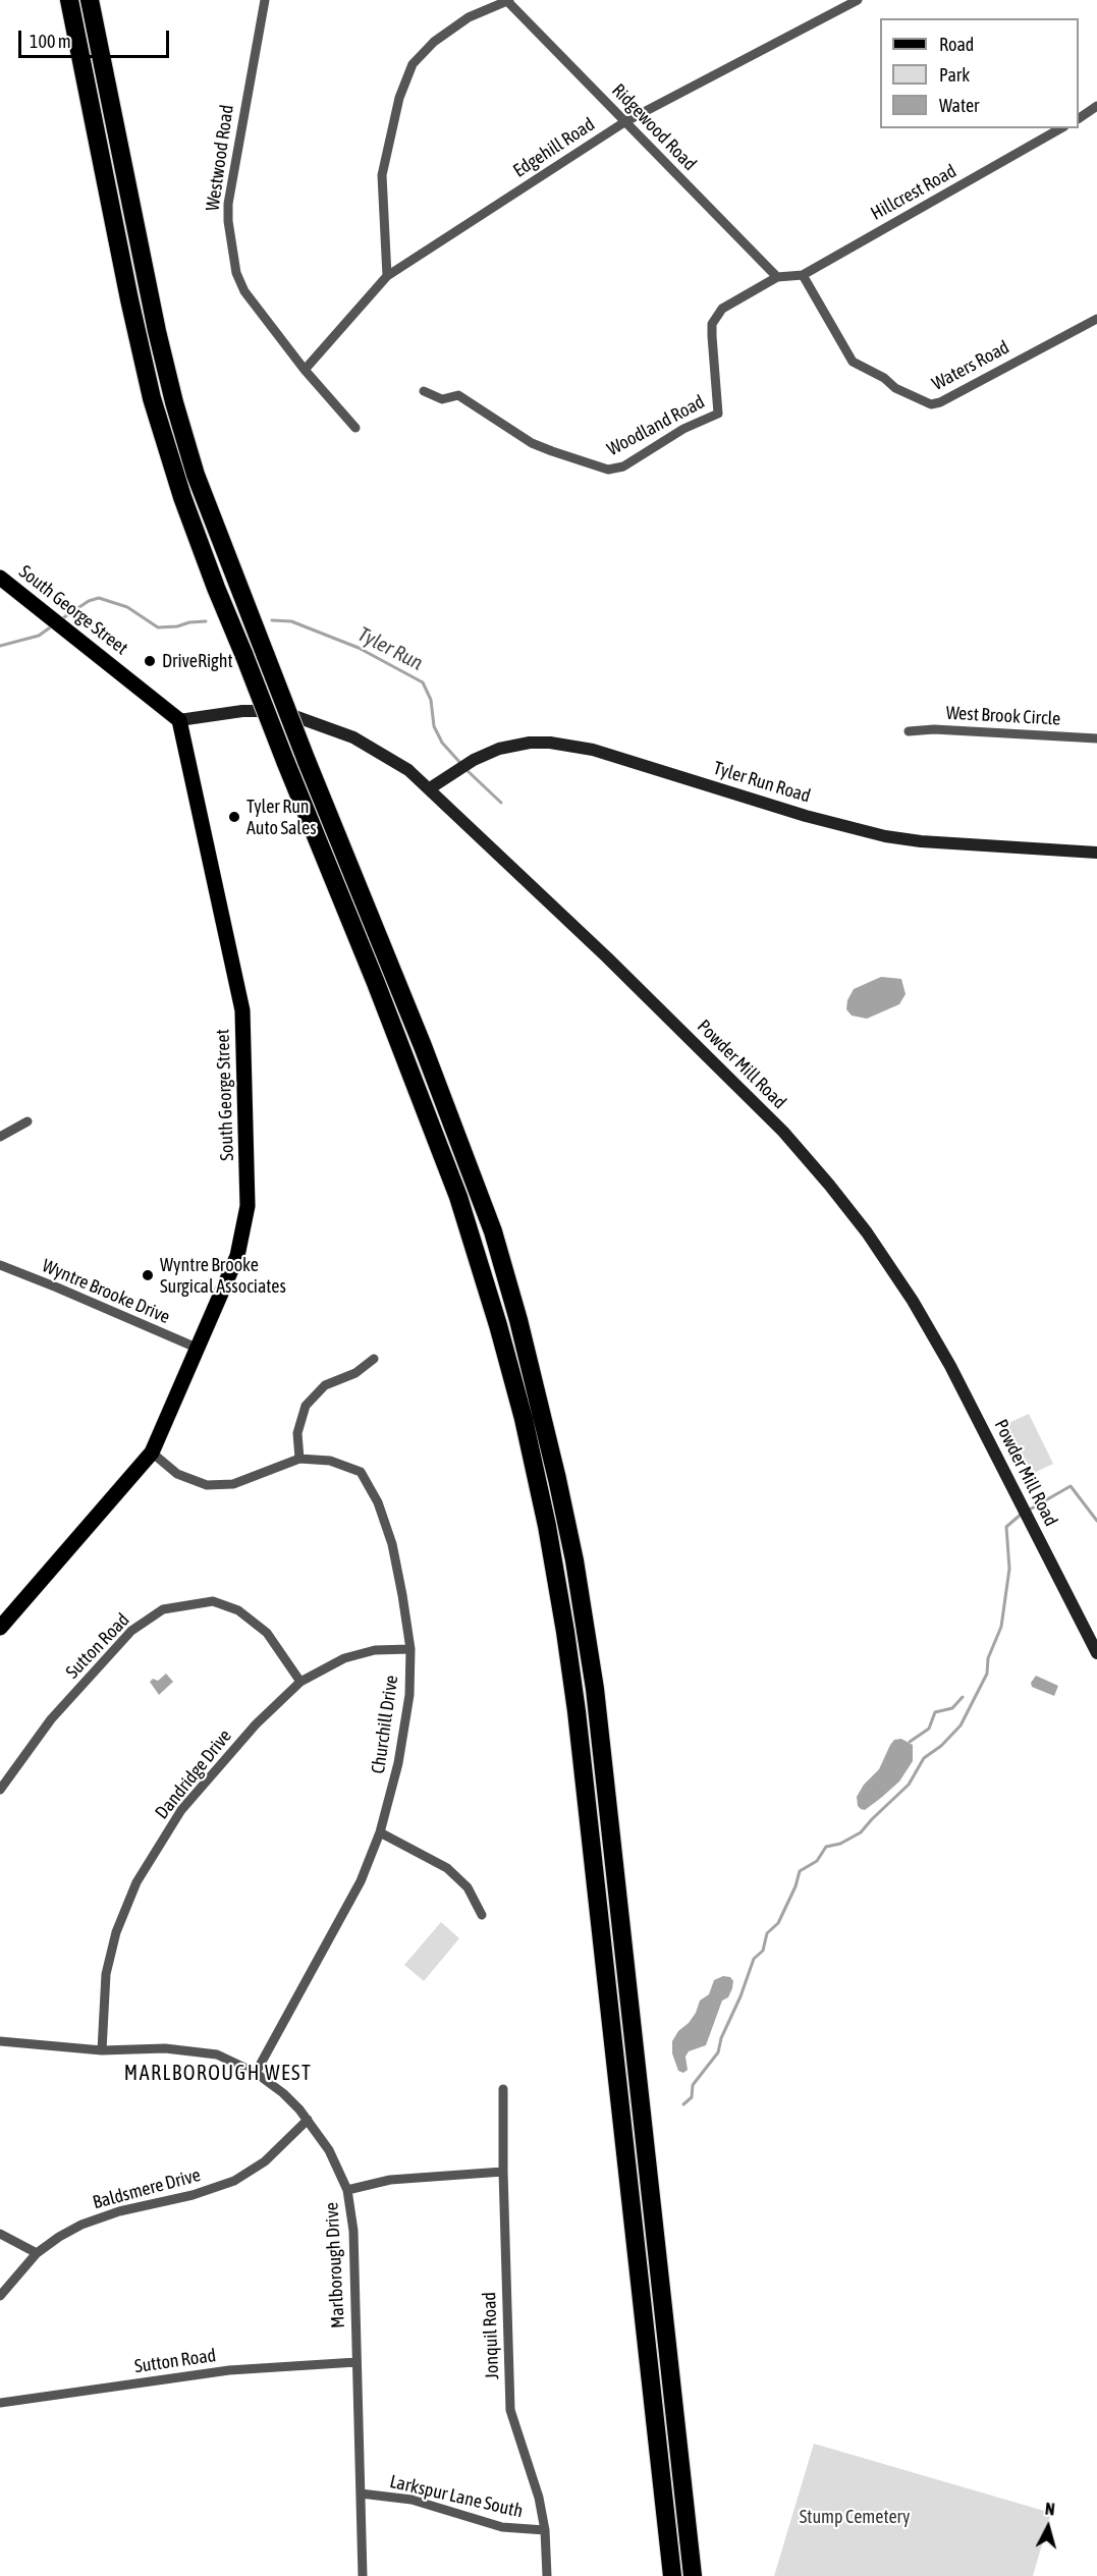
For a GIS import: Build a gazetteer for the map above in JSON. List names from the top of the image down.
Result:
{
  "streets": {
    "main road": ["South George Street"],
    "street": [
      "Ridgewood Road",
      "Edgehill Road",
      "Westwood Road",
      "Hillcrest Road",
      "Waters Road",
      "Woodland Road",
      "West Brook Circle",
      "Tyler Run Road",
      "Powder Mill Road",
      "Wyntre Brooke Drive",
      "Sutton Road",
      "Churchill Drive",
      "Dandridge Drive",
      "Baldsmere Drive",
      "Marlborough Drive",
      "Jonquil Road",
      "Larkspur Lane South"
    ]
  },
  "crossings": [
    ["Ridgewood Road", "Edgehill Road"],
    ["Ridgewood Road", "Hillcrest Road"],
    ["Ridgewood Road", "Woodland Road"],
    ["Edgehill Road", "Westwood Road"],
    ["Hillcrest Road", "Waters Road"],
    ["Hillcrest Road", "Woodland Road"],
    ["South George Street", "Powder Mill Road"],
    ["South George Street", "Wyntre Brooke Drive"],
    ["South George Street", "Churchill Drive"],
    ["Tyler Run Road", "Powder Mill Road"],
    ["Sutton Road", "Dandridge Drive"],
    ["Sutton Road", "Marlborough Drive"],
    ["Churchill Drive", "Dandridge Drive"],
    ["Churchill Drive", "Marlborough Drive"],
    ["Dandridge Drive", "Marlborough Drive"],
    ["Baldsmere Drive", "Marlborough Drive"],
    ["Marlborough Drive", "Larkspur Lane South"],
    ["Jonquil Road", "Larkspur Lane South"]
  ],
  "districts": ["MARLBOROUGH WEST"],
  "water": ["Tyler Run"],
  "parks": ["Stump Cemetery"],
  "places": ["DriveRight", "Tyler Run Auto Sales", "Wyntre Brooke Surgical Associates"],
  "legend": ["Road", "Park", "Water"],
  "scale_bar": "100 m",
  "north": "top"
}
